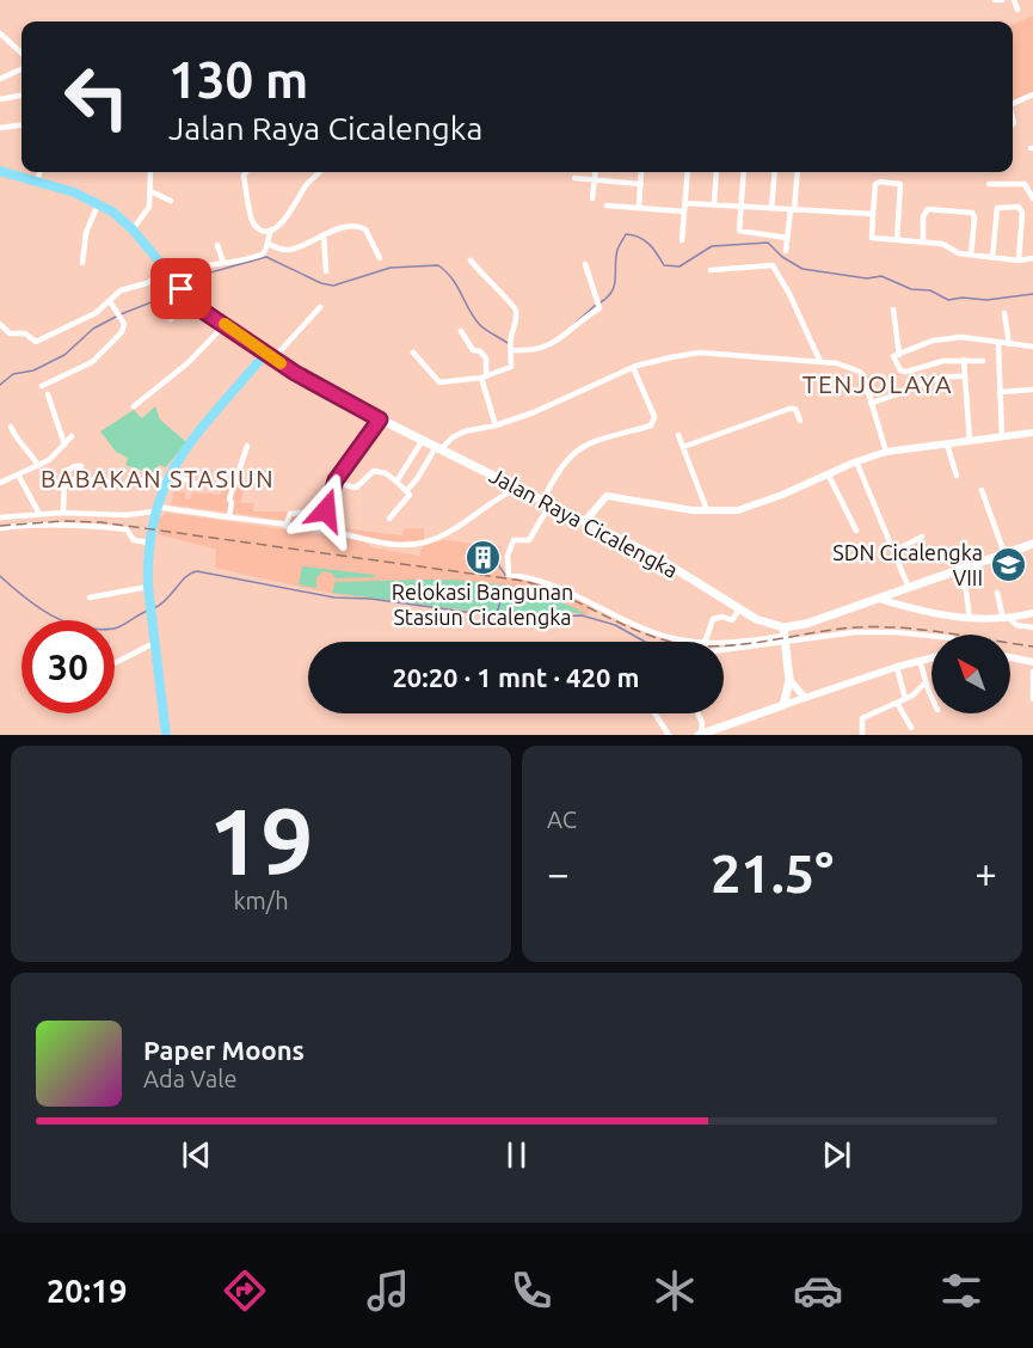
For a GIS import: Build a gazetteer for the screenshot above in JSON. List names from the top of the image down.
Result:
{
  "streets": {
    "main road": ["Jalan Raya Cicalengka"]
  },
  "districts": ["TENJOLAYA", "BABAKAN STASIUN"],
  "places": {
    "building": ["Relokasi Bangunan Stasiun Cicalengka"],
    "school or university": ["SDN Cicalengka VIII"]
  },
  "north": "top left",
  "page": {
    "turn": ["130 m", "Jalan Raya Cicalengka"],
    "limit": "30",
    "trip": "20:20 · 1 mnt · 420 m",
    "tile": [
      ["19", "km/h"],
      "AC"
    ],
    "heat": ["−", "21.5°", "+"],
    "song": ["Paper Moons", "Ada Vale"],
    "tabs": "20:19"
  }
}
